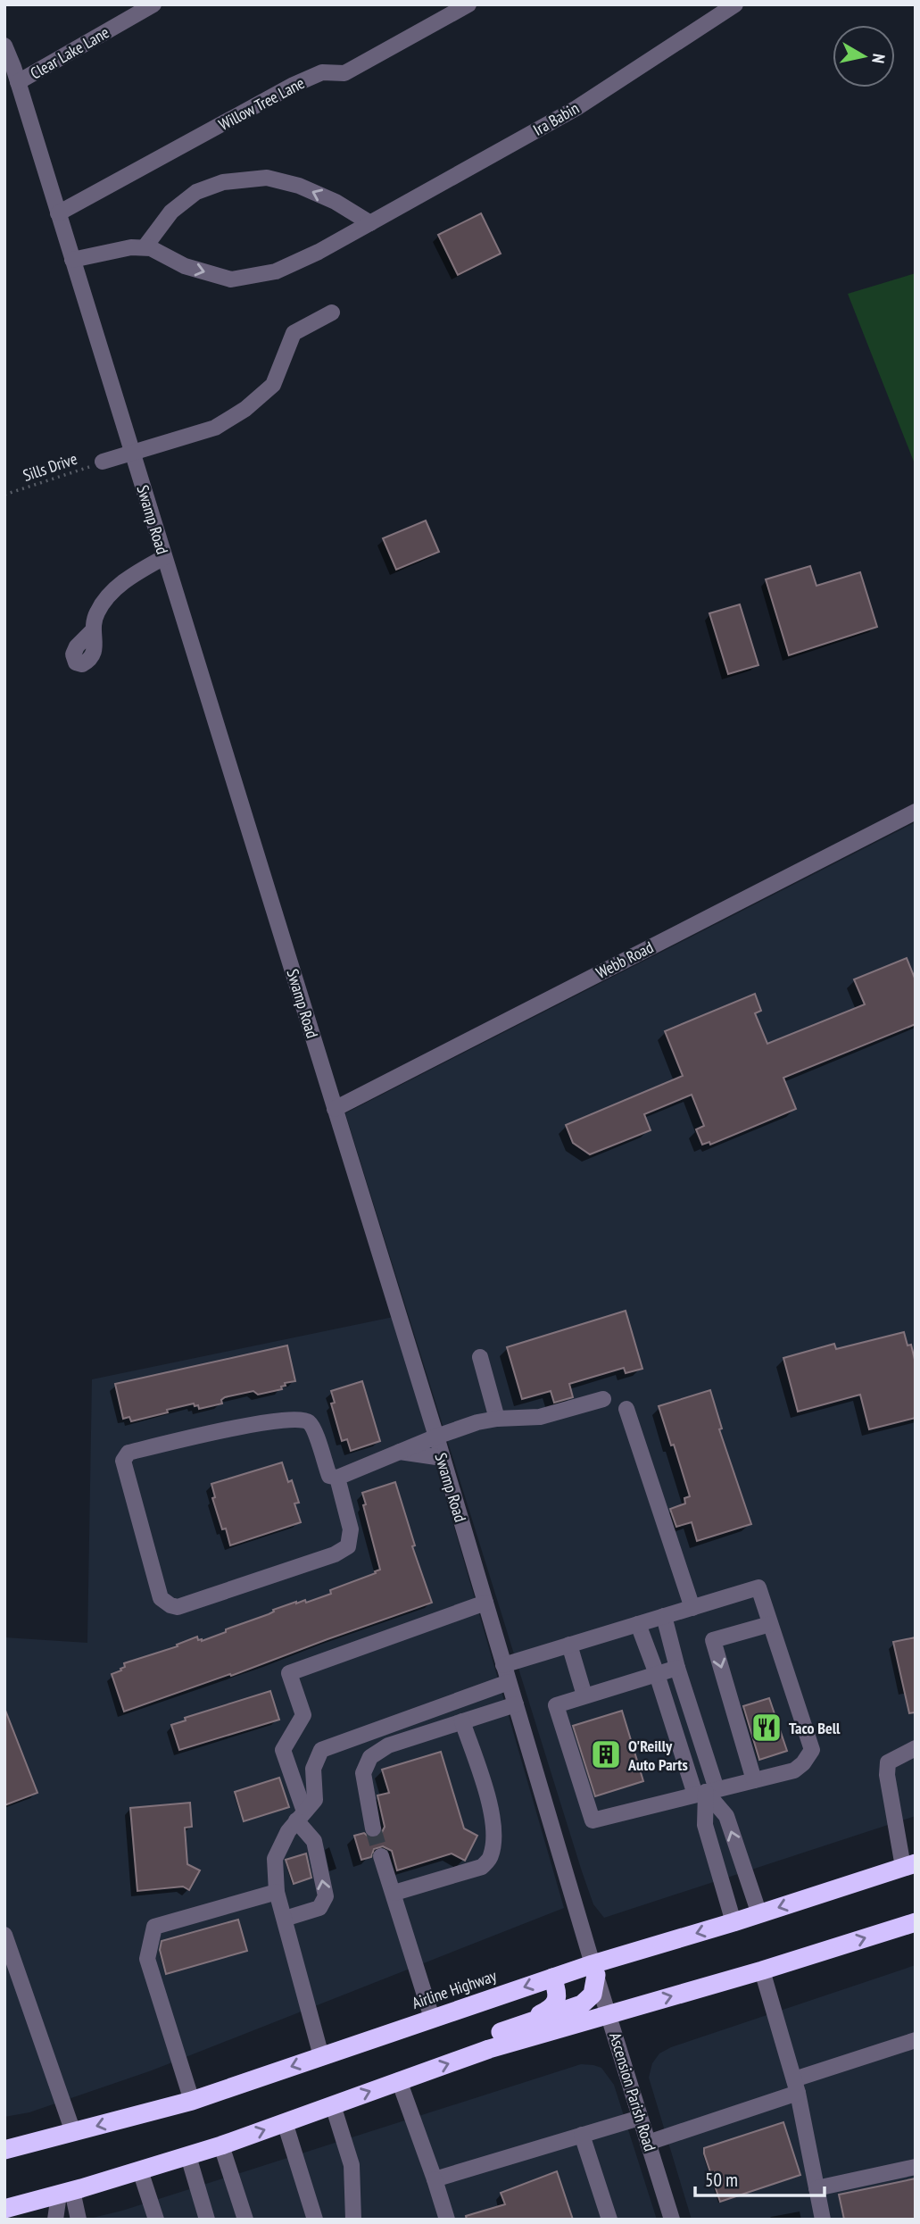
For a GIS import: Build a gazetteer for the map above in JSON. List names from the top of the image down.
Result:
{
  "streets": {
    "highway": ["Airline Highway"],
    "street": [
      "Clear Lake Lane",
      "Willow Tree Lane",
      "Ira Babin",
      "Swamp Road",
      "Webb Road",
      "Ascension Parish Road"
    ],
    "path": ["Sills Drive"]
  },
  "crossings": [
    ["Clear Lake Lane", "Swamp Road"],
    ["Willow Tree Lane", "Swamp Road"],
    ["Swamp Road", "Webb Road"],
    ["Swamp Road", "Airline Highway"],
    ["Swamp Road", "Ascension Parish Road"],
    ["Airline Highway", "Ascension Parish Road"]
  ],
  "places": {
    "restaurant": ["Taco Bell"],
    "building": ["O'Reilly Auto Parts"]
  },
  "scale_bar": "50 m",
  "north": "right"
}
